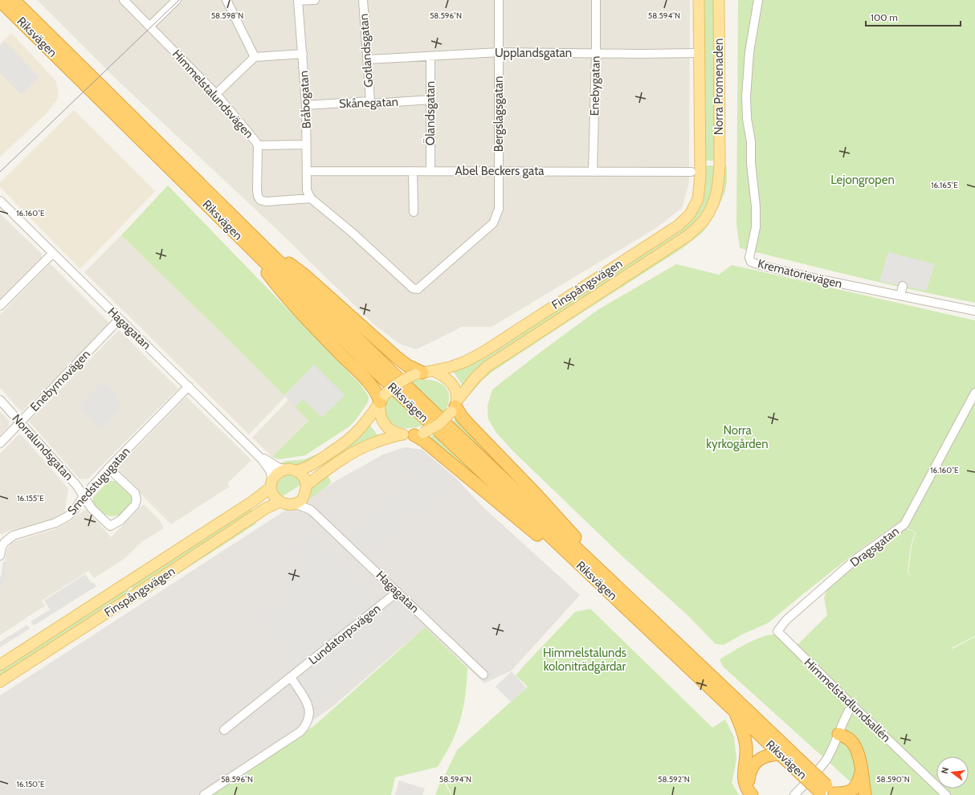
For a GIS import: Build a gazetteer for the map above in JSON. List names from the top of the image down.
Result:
{
  "streets": {
    "highway": ["Riksvägen"],
    "main road": ["Norra Promenaden", "Finspångsvägen"],
    "street": [
      "Gotlandsgatan",
      "Upplandsgatan",
      "Enebygatan",
      "Himmelstalundsvägen",
      "Bråbogatan",
      "Skånegatan",
      "Ölandsgatan",
      "Bergslagsgatan",
      "Abel Beckers gata",
      "Krematorievägen",
      "Hagagatan",
      "Enebymovägen",
      "Norralundsgatan",
      "Smedstugugatan",
      "Dragsgatan",
      "Lundatorpsvägen",
      "Himmelstadlundsallén"
    ]
  },
  "crossings": [
    ["Gotlandsgatan", "Upplandsgatan"],
    ["Gotlandsgatan", "Skånegatan"],
    ["Upplandsgatan", "Enebygatan"],
    ["Upplandsgatan", "Norra Promenaden"],
    ["Upplandsgatan", "Ölandsgatan"],
    ["Upplandsgatan", "Bergslagsgatan"],
    ["Enebygatan", "Abel Beckers gata"],
    ["Norra Promenaden", "Finspångsvägen"],
    ["Himmelstalundsvägen", "Bråbogatan"],
    ["Himmelstalundsvägen", "Bergslagsgatan"],
    ["Bråbogatan", "Skånegatan"],
    ["Bråbogatan", "Bergslagsgatan"],
    ["Bråbogatan", "Abel Beckers gata"],
    ["Skånegatan", "Ölandsgatan"],
    ["Ölandsgatan", "Abel Beckers gata"],
    ["Bergslagsgatan", "Abel Beckers gata"],
    ["Finspångsvägen", "Hagagatan"],
    ["Hagagatan", "Enebymovägen"],
    ["Hagagatan", "Smedstugugatan"],
    ["Hagagatan", "Lundatorpsvägen"],
    ["Enebymovägen", "Norralundsgatan"],
    ["Norralundsgatan", "Smedstugugatan"],
    ["Dragsgatan", "Himmelstadlundsallén"]
  ],
  "parks": ["Lejongropen", "Norra kyrkogården", "Himmelstalunds koloniträdgårdar"],
  "scale_bar": "100 m",
  "north": "left",
  "coordinates": [
    "58.598°N",
    "58.596°N",
    "58.594°N",
    "16.165°E",
    "16.160°E",
    "16.155°E",
    "58.592°N",
    "58.590°N",
    "16.150°E"
  ]
}
